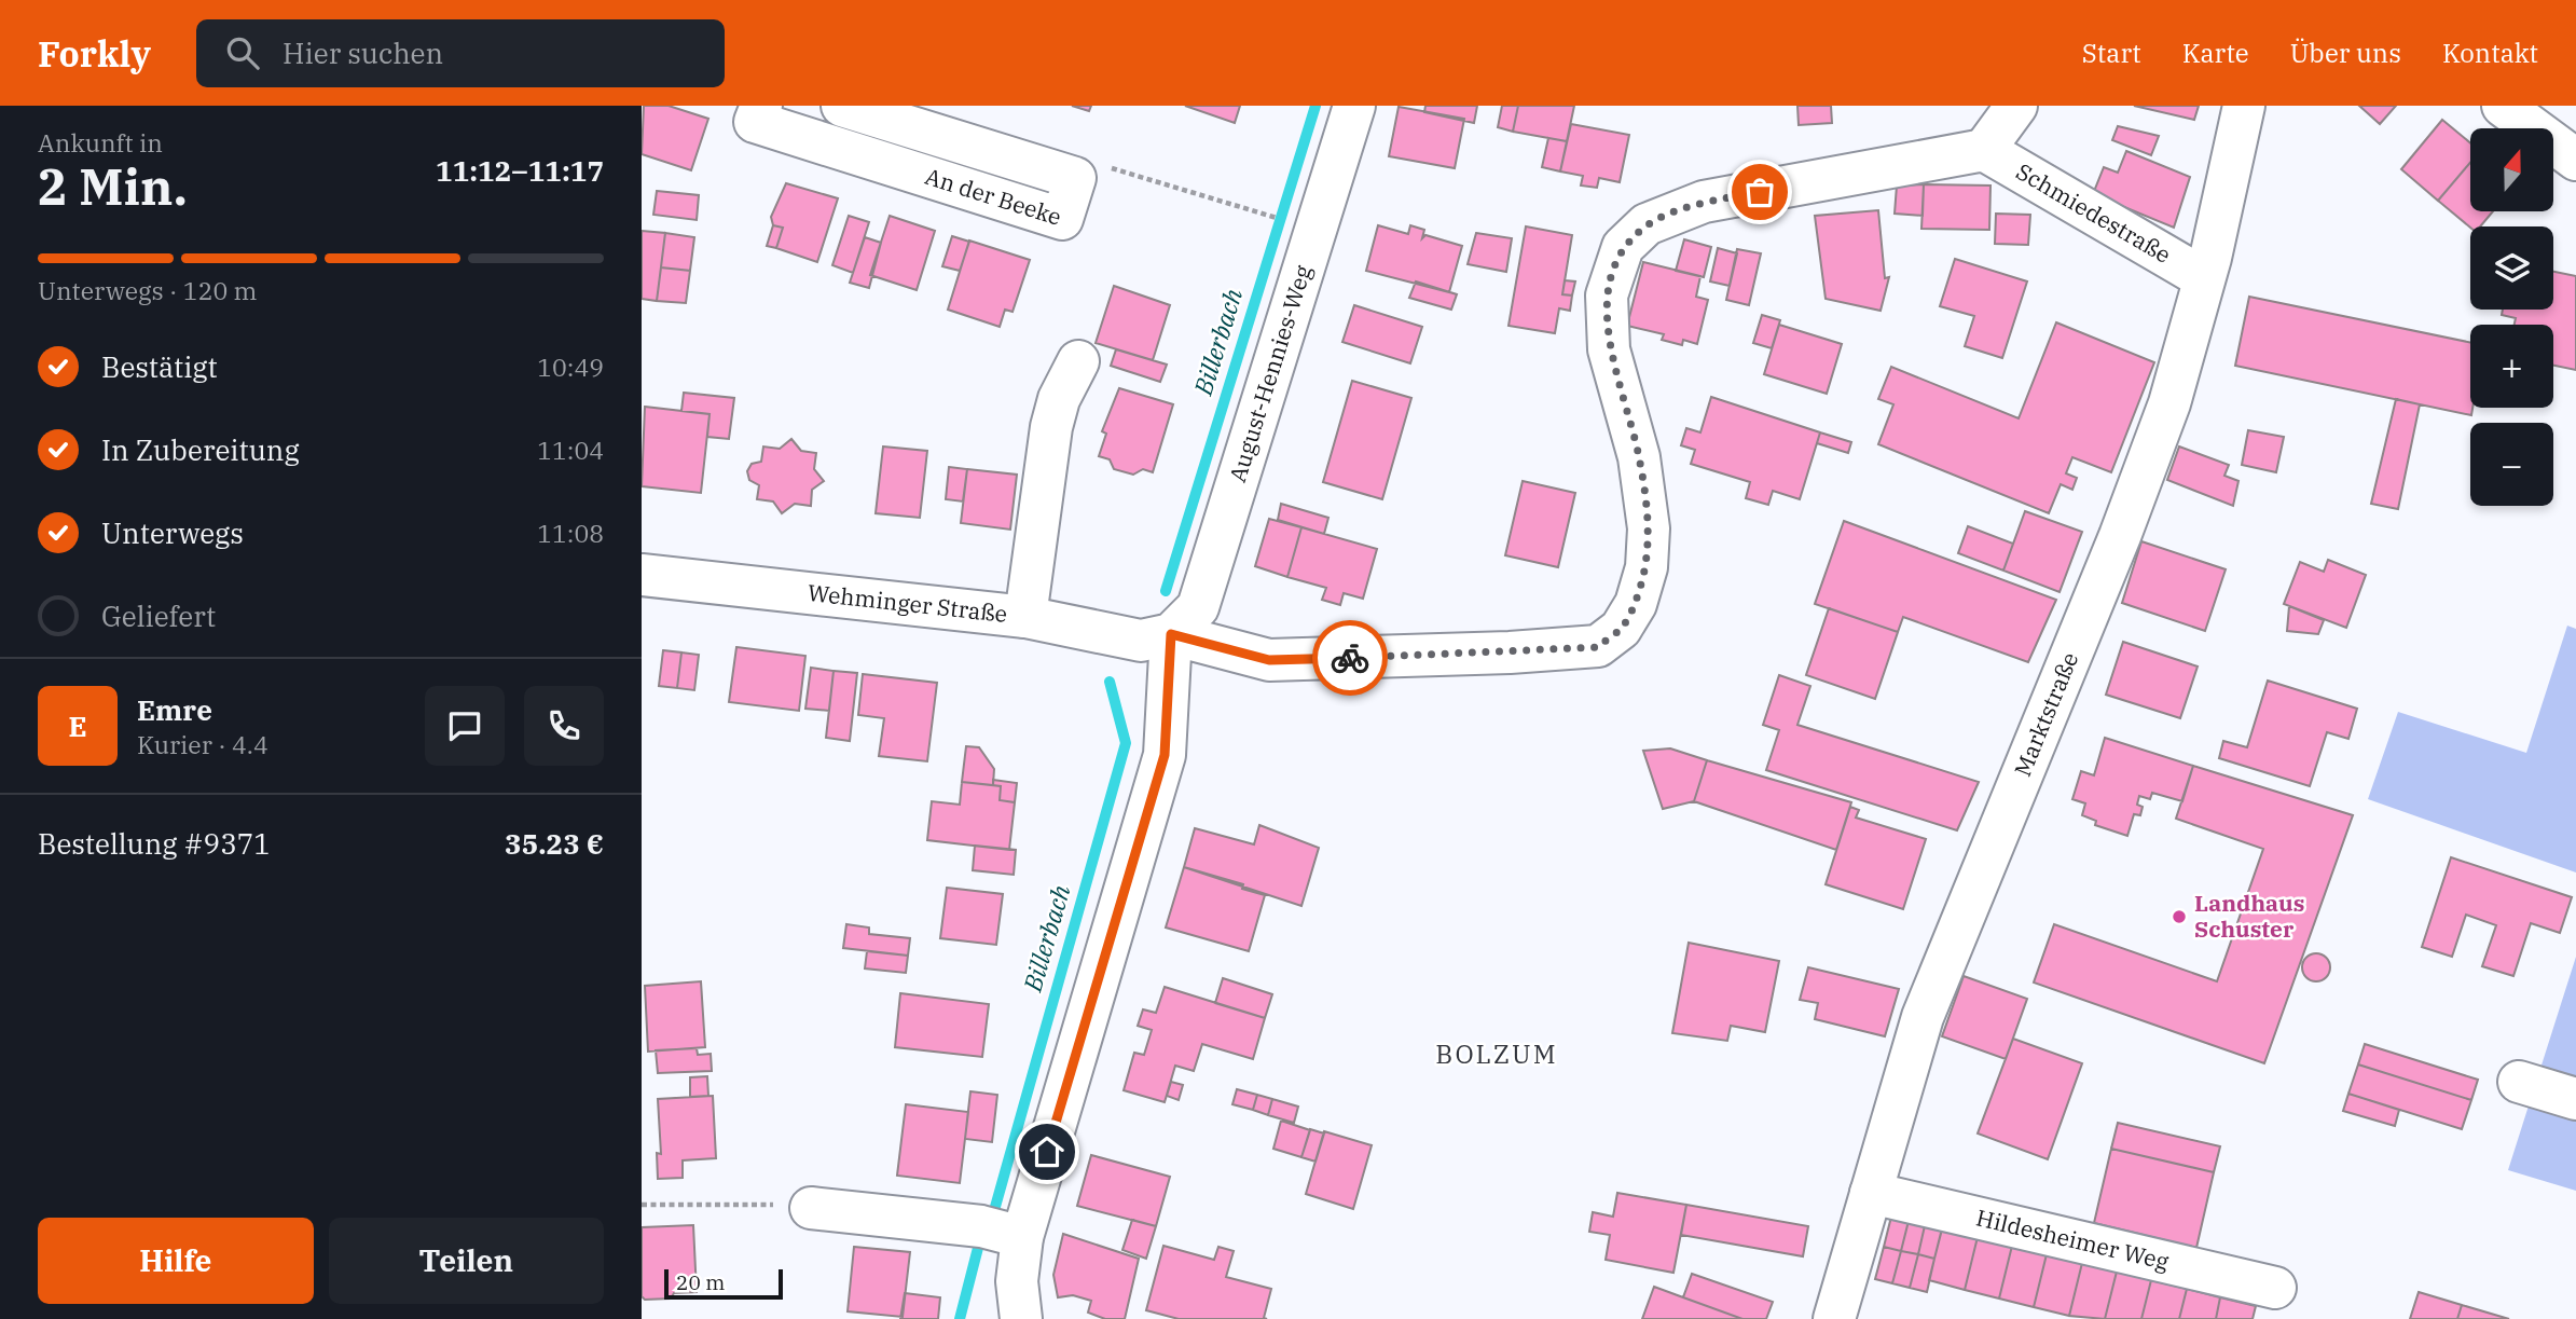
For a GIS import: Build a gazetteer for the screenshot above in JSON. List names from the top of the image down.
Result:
{
  "streets": {
    "street": [
      "An der Beeke",
      "Schmiedestraße",
      "August-Hennies-Weg",
      "Wehminger Straße",
      "Marktstraße",
      "Hildesheimer Weg"
    ]
  },
  "crossings": [
    ["Schmiedestraße", "Marktstraße"],
    ["August-Hennies-Weg", "Wehminger Straße"],
    ["Marktstraße", "Hildesheimer Weg"]
  ],
  "districts": ["BOLZUM"],
  "water": ["Billerbach"],
  "places": ["Landhaus Schuster"],
  "scale_bar": "20 m",
  "north": "top",
  "page": {
    "header": "Forkly",
    "search": "Hier suchen",
    "nav": [
      "Start",
      "Karte",
      "Über uns",
      "Kontakt"
    ],
    "heading": ["2 Min.", "Ankunft in", "11:12–11:17"],
    "panel": [
      "Emre",
      "Kurier · 4.4",
      "Bestellung #9371",
      "35.23 €"
    ],
    "map_buttons": ["+", "−"],
    "bar": "Unterwegs · 120 m",
    "list": [
      ["Bestätigt", "10:49"],
      ["In Zubereitung", "11:04"],
      ["Unterwegs", "11:08"],
      "Geliefert"
    ],
    "round": "E",
    "buttons": ["Hilfe", "Teilen"],
    "scale": "20 m"
  }
}
